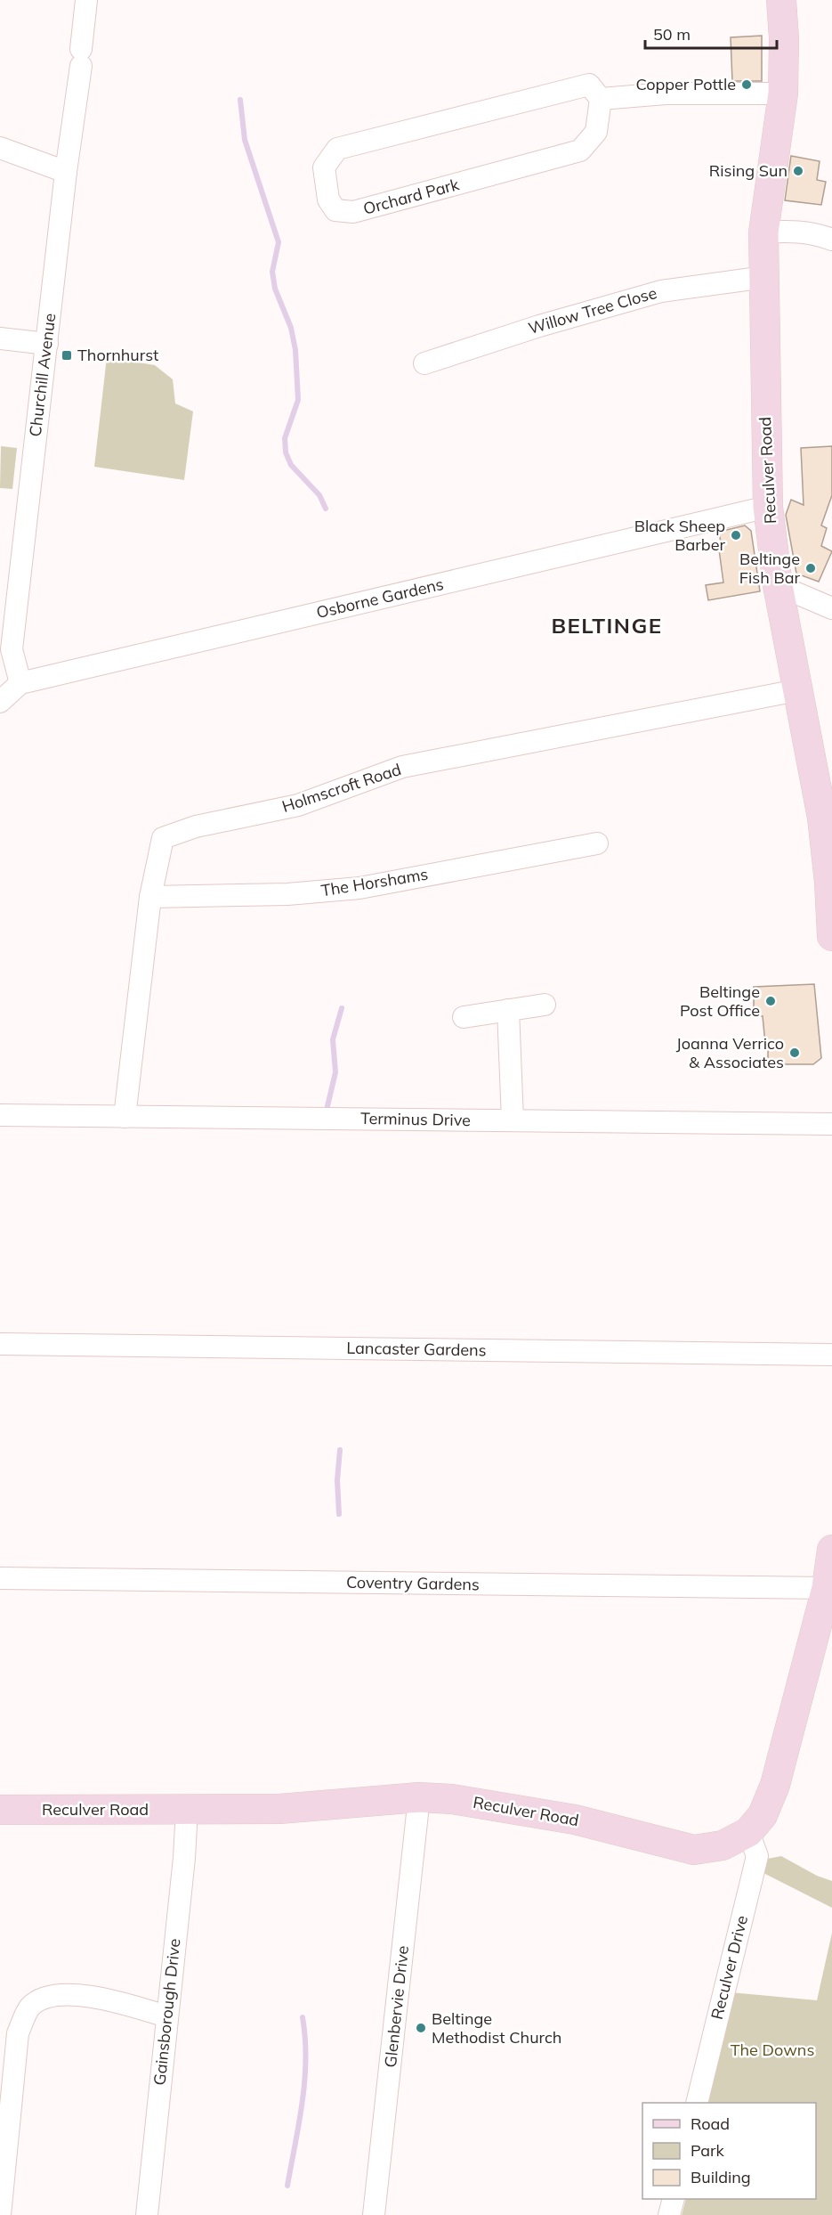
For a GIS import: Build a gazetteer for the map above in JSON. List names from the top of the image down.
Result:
{
  "streets": {
    "street": [
      "Orchard Park",
      "Willow Tree Close",
      "Churchill Avenue",
      "Reculver Road",
      "Osborne Gardens",
      "Holmscroft Road",
      "The Horshams",
      "Terminus Drive",
      "Lancaster Gardens",
      "Coventry Gardens",
      "Reculver Drive",
      "Glenbervie Drive",
      "Gainsborough Drive"
    ]
  },
  "crossings": [
    ["Willow Tree Close", "Reculver Road"],
    ["Churchill Avenue", "Osborne Gardens"],
    ["Reculver Road", "Osborne Gardens"],
    ["Reculver Road", "Holmscroft Road"],
    ["Reculver Road", "Coventry Gardens"],
    ["Reculver Road", "Reculver Drive"],
    ["Reculver Road", "Glenbervie Drive"],
    ["Reculver Road", "Gainsborough Drive"],
    ["Holmscroft Road", "The Horshams"],
    ["Holmscroft Road", "Terminus Drive"]
  ],
  "districts": ["BELTINGE"],
  "parks": ["The Downs"],
  "places": {
    "other": [
      "Copper Pottle",
      "Rising Sun",
      "Black Sheep Barber",
      "Beltinge Fish Bar",
      "Beltinge Post Office",
      "Joanna Verrico & Associates",
      "Beltinge Methodist Church"
    ],
    "transit": ["Thornhurst"]
  },
  "legend": ["Road", "Park", "Building"],
  "scale_bar": "50 m"
}
